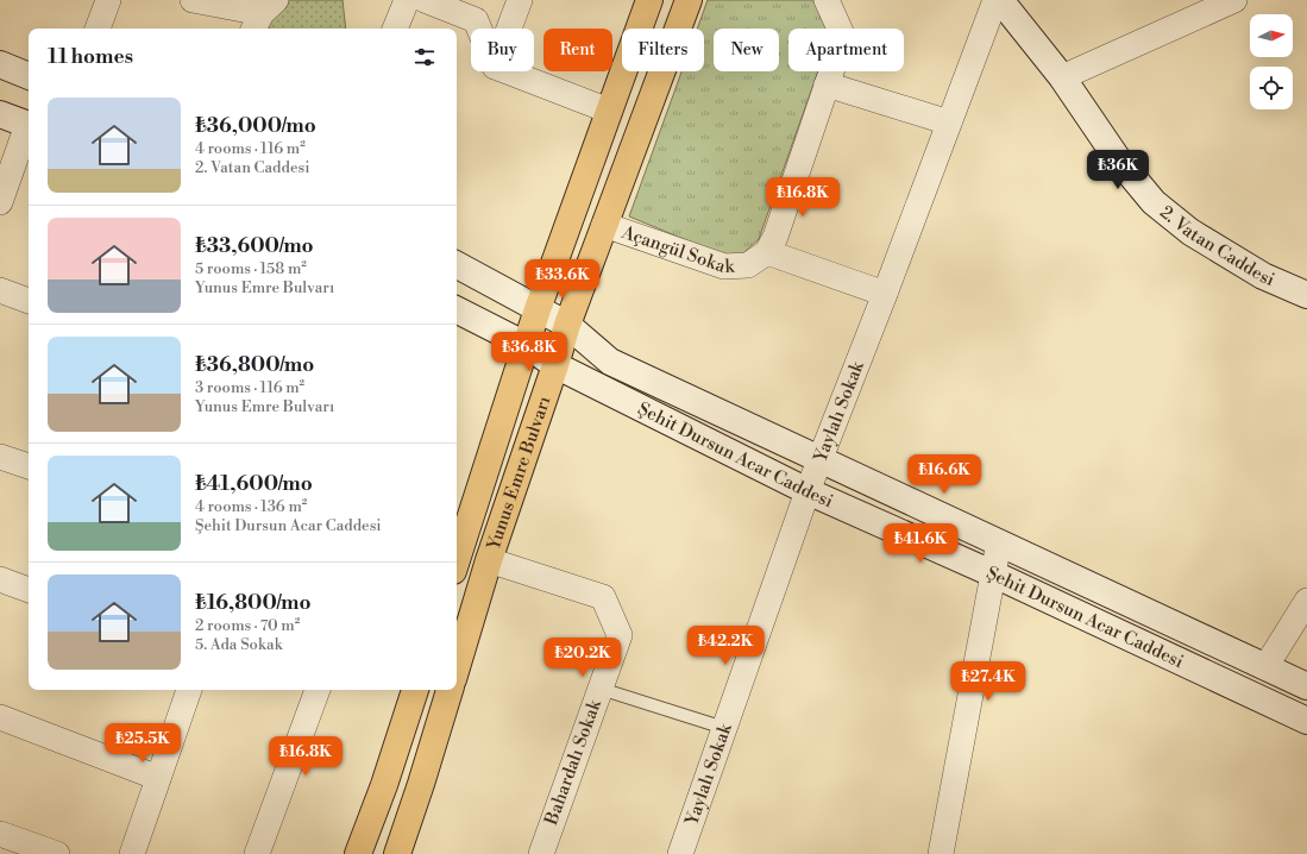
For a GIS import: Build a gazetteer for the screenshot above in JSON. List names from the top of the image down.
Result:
{
  "streets": {
    "main road": ["2. Vatan Caddesi", "Şehit Dursun Acar Caddesi", "Yunus Emre Bulvarı"],
    "street": ["Açangül Sokak", "Yaylalı Sokak", "Bahardalı Sokak"]
  },
  "crossings": [
    ["Açangül Sokak", "Yunus Emre Bulvarı"],
    ["Yaylalı Sokak", "Şehit Dursun Acar Caddesi"],
    ["Şehit Dursun Acar Caddesi", "Yunus Emre Bulvarı"],
    ["Yunus Emre Bulvarı", "Bahardalı Sokak"]
  ],
  "north": "right",
  "page": {
    "chip": [
      "Buy",
      "Rent",
      "Filters",
      "New",
      "Apartment"
    ],
    "heading": "11 homes",
    "list": [
      {
        "name": "₺36,000/mo",
        "note": "4 rooms · 116 m² · 2. Vatan Caddesi"
      },
      {
        "name": "₺33,600/mo",
        "note": "5 rooms · 158 m² · Yunus Emre Bulvarı"
      },
      {
        "name": "₺36,800/mo",
        "note": "3 rooms · 116 m² · Yunus Emre Bulvarı"
      },
      {
        "name": "₺41,600/mo",
        "note": "4 rooms · 136 m² · Şehit Dursun Acar Caddesi"
      },
      {
        "name": "₺16,800/mo",
        "note": "2 rooms · 70 m² · 5. Ada Sokak"
      }
    ],
    "price": [
      "₺36K",
      "₺16.8K",
      "₺33.6K",
      "₺36.8K",
      "₺16.6K",
      "₺41.6K",
      "₺42.2K",
      "₺20.2K",
      "₺27.4K",
      "₺25.5K",
      "₺16.8K"
    ]
  }
}
